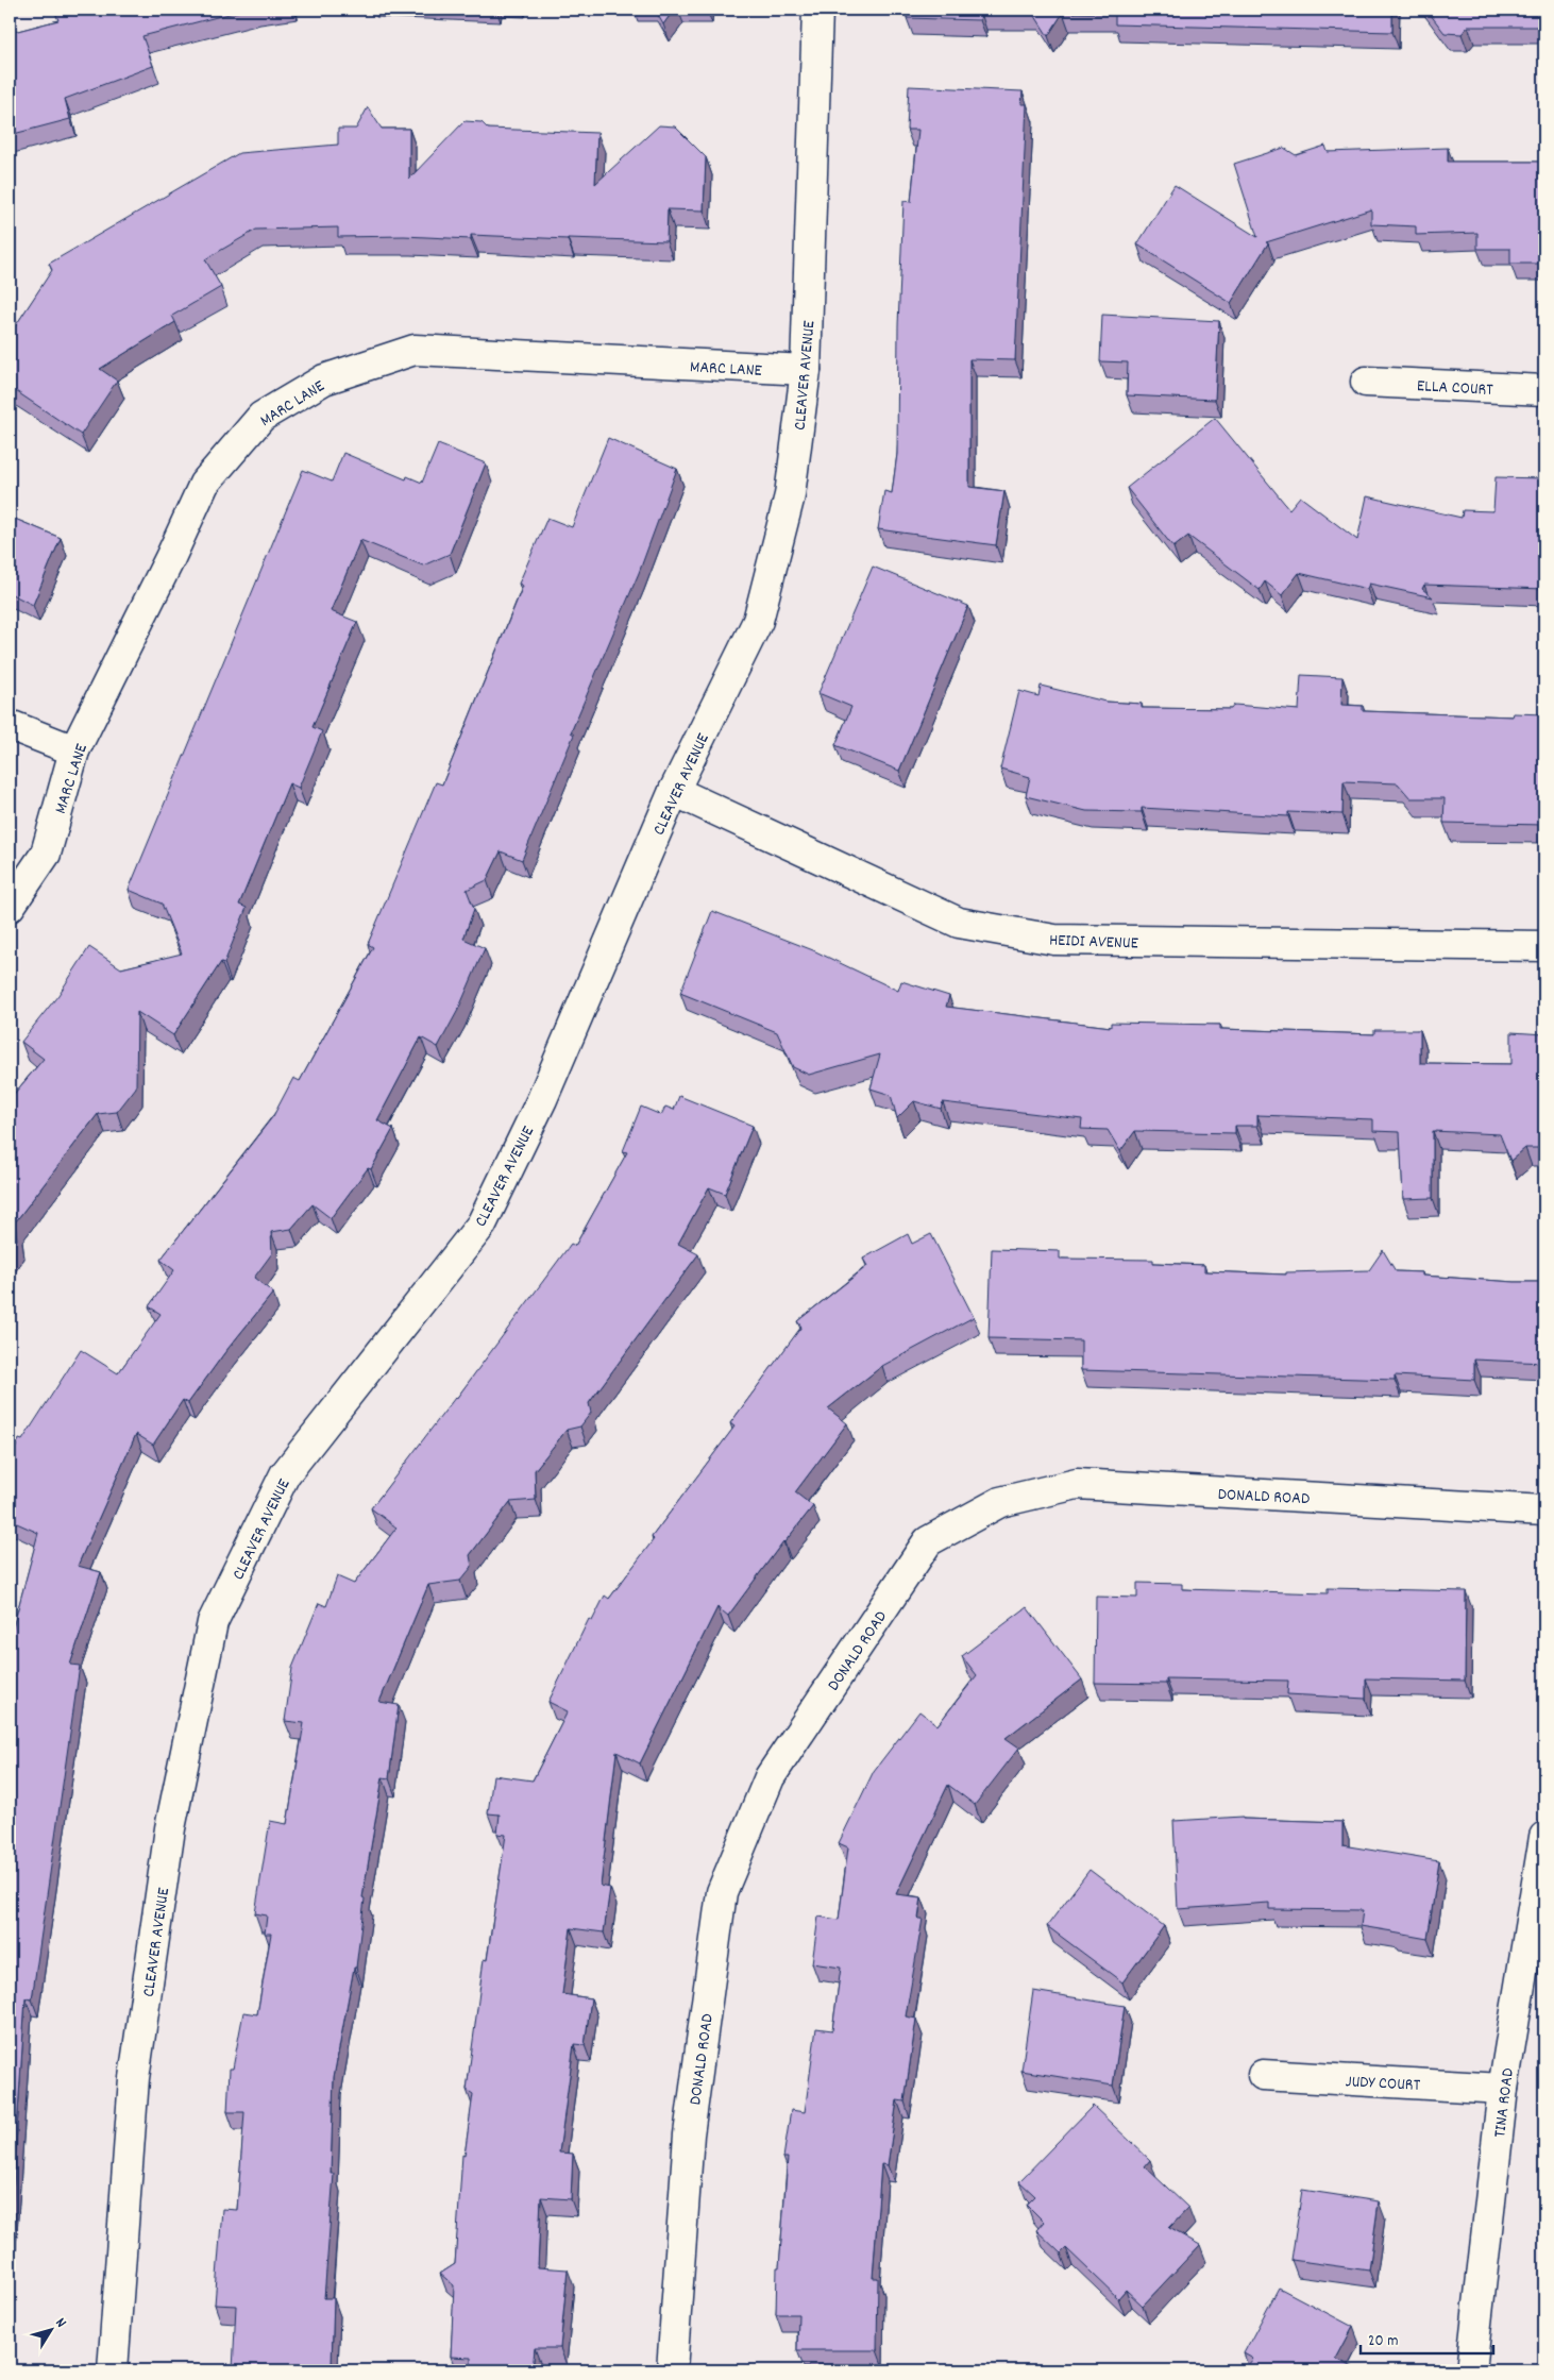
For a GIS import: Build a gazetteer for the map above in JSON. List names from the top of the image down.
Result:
{
  "streets": {
    "street": [
      "MARC LANE",
      "CLEAVER AVENUE",
      "ELLA COURT",
      "HEIDI AVENUE",
      "DONALD ROAD",
      "JUDY COURT",
      "TINA ROAD"
    ]
  },
  "crossings": [
    ["MARC LANE", "CLEAVER AVENUE"],
    ["CLEAVER AVENUE", "HEIDI AVENUE"],
    ["JUDY COURT", "TINA ROAD"]
  ],
  "scale_bar": "20 m",
  "north": "top right"
}
